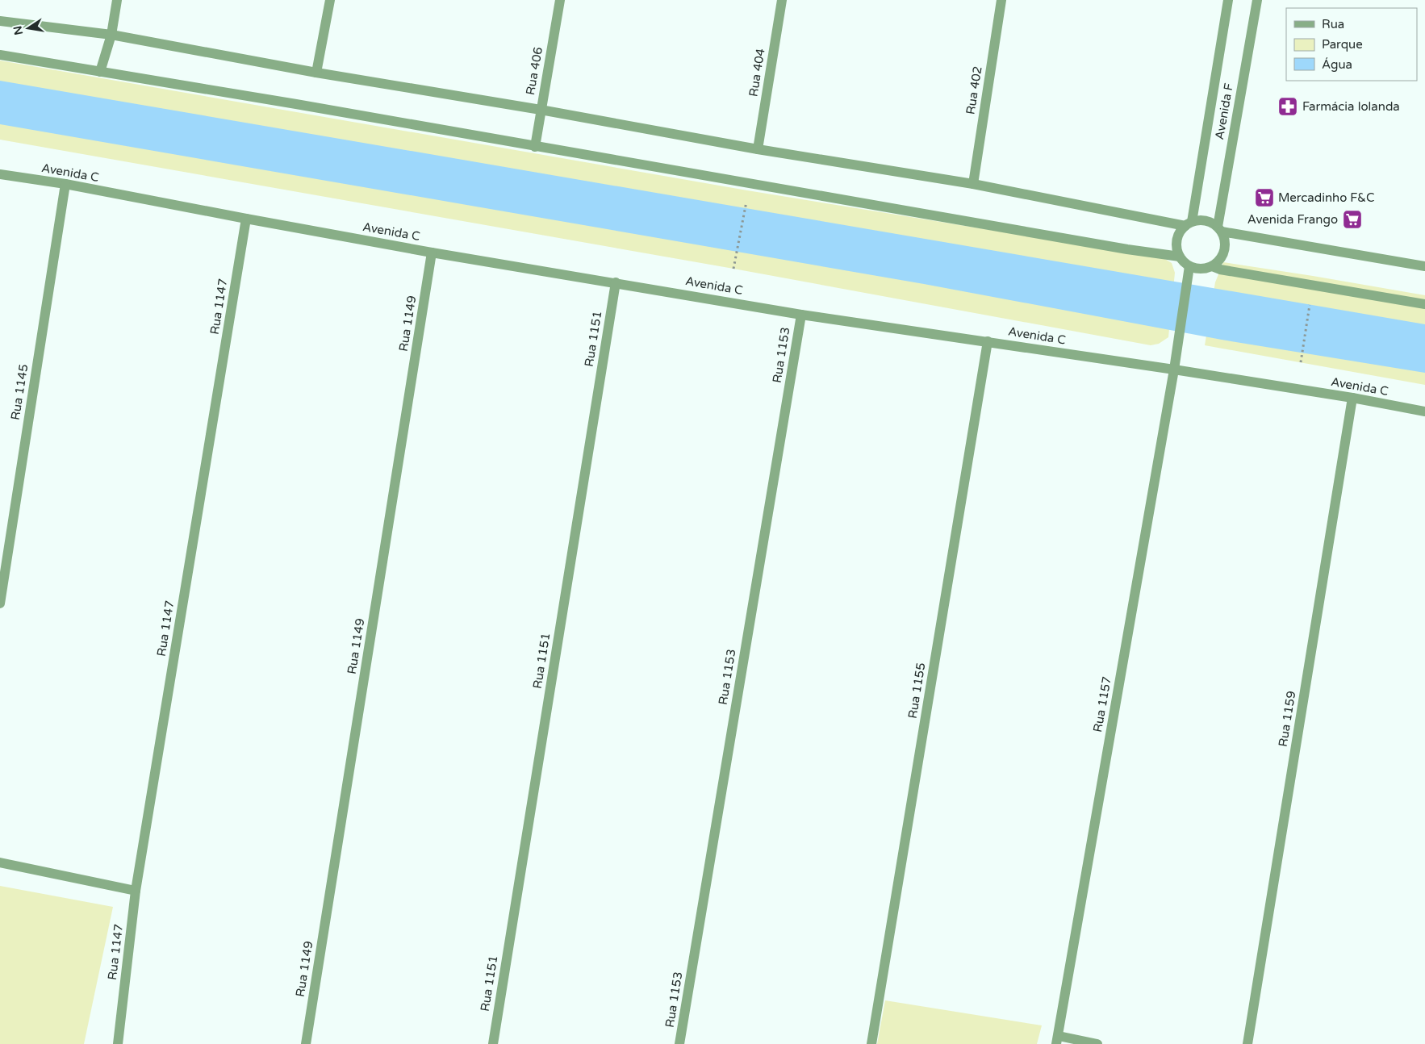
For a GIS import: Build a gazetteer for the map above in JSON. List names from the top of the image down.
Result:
{
  "streets": {
    "street": [
      "Rua 406",
      "Rua 404",
      "Rua 402",
      "Avenida F",
      "Avenida C",
      "Rua 1147",
      "Rua 1149",
      "Rua 1151",
      "Rua 1153",
      "Rua 1145",
      "Rua 1155",
      "Rua 1157",
      "Rua 1159"
    ]
  },
  "crossings": [
    ["Avenida F", "Rua 1157"],
    ["Avenida C", "Rua 1147"],
    ["Avenida C", "Rua 1149"],
    ["Avenida C", "Rua 1151"],
    ["Avenida C", "Rua 1153"],
    ["Avenida C", "Rua 1145"],
    ["Avenida C", "Rua 1155"],
    ["Avenida C", "Rua 1157"],
    ["Avenida C", "Rua 1159"]
  ],
  "places": {
    "pharmacy": ["Farmácia Iolanda"],
    "supermarket": ["Mercadinho F&C", "Avenida Frango"]
  },
  "legend": ["Rua", "Parque", "Água"],
  "north": "left"
}
